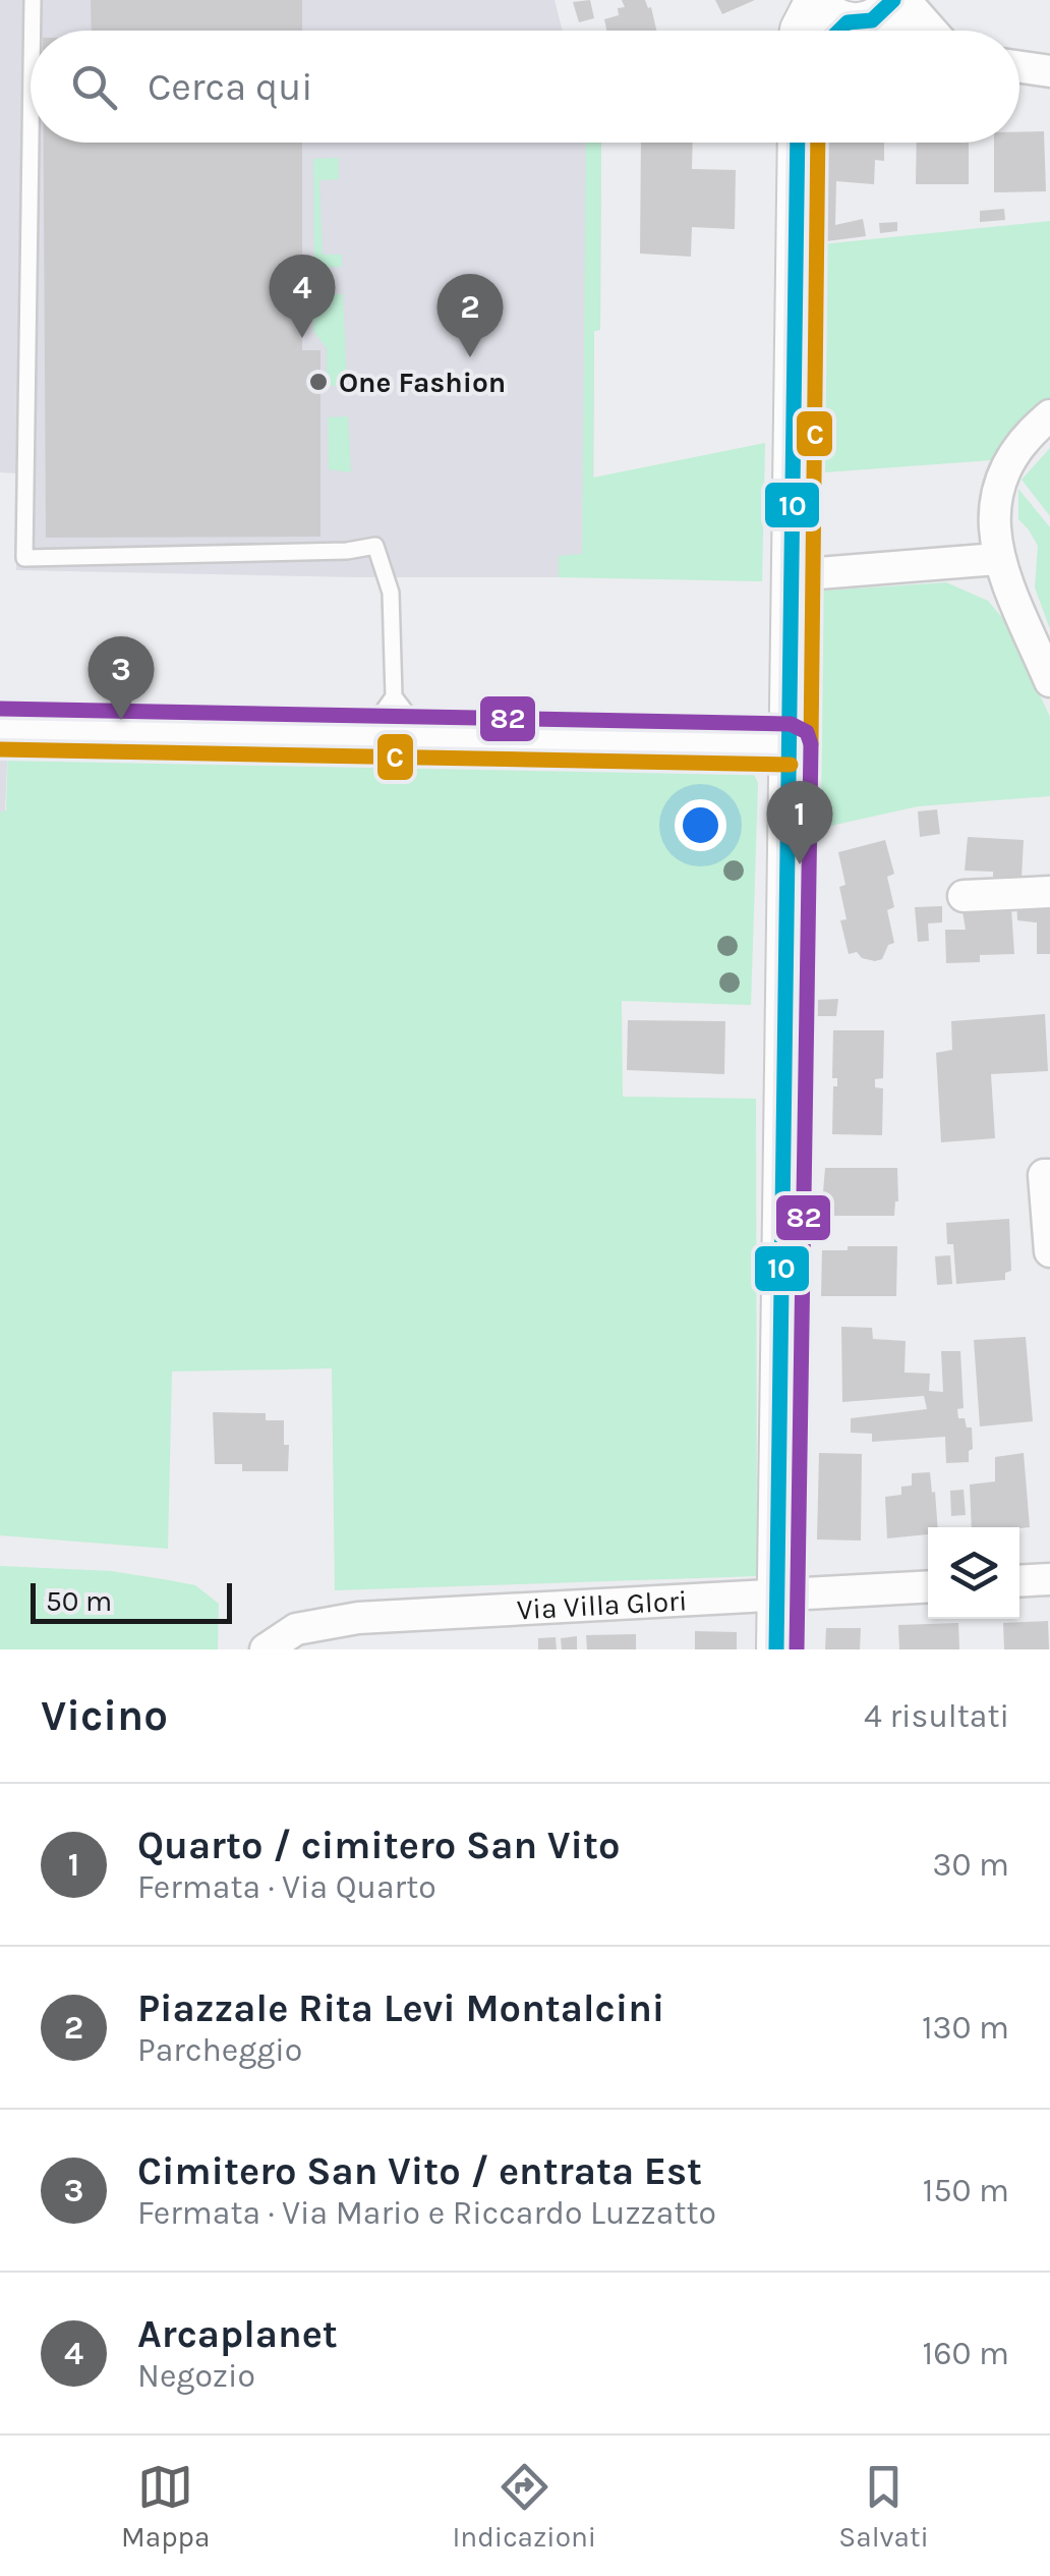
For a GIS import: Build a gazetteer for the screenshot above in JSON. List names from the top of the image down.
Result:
{
  "streets": {
    "street": ["Via Villa Glori"]
  },
  "places": ["One Fashion"],
  "lines": ["transit line 10", "transit line C", "transit line 82"],
  "scale_bar": "50 m",
  "page": {
    "search": "Cerca qui",
    "pins": [
      "4",
      "2",
      "3",
      "1"
    ],
    "scale": "50 m",
    "heading": ["Vicino", "4 risultati"],
    "list": [
      {
        "mark": "1",
        "name": "Quarto / cimitero San Vito",
        "note": "Fermata · Via Quarto",
        "value": "30 m"
      },
      {
        "mark": "2",
        "name": "Piazzale Rita Levi Montalcini",
        "note": "Parcheggio",
        "value": "130 m"
      },
      {
        "mark": "3",
        "name": "Cimitero San Vito / entrata Est",
        "note": "Fermata · Via Mario e Riccardo Luzzatto",
        "value": "150 m"
      },
      {
        "mark": "4",
        "name": "Arcaplanet",
        "note": "Negozio",
        "value": "160 m"
      }
    ],
    "nav": ["Mappa", "Indicazioni", "Salvati"]
  }
}
